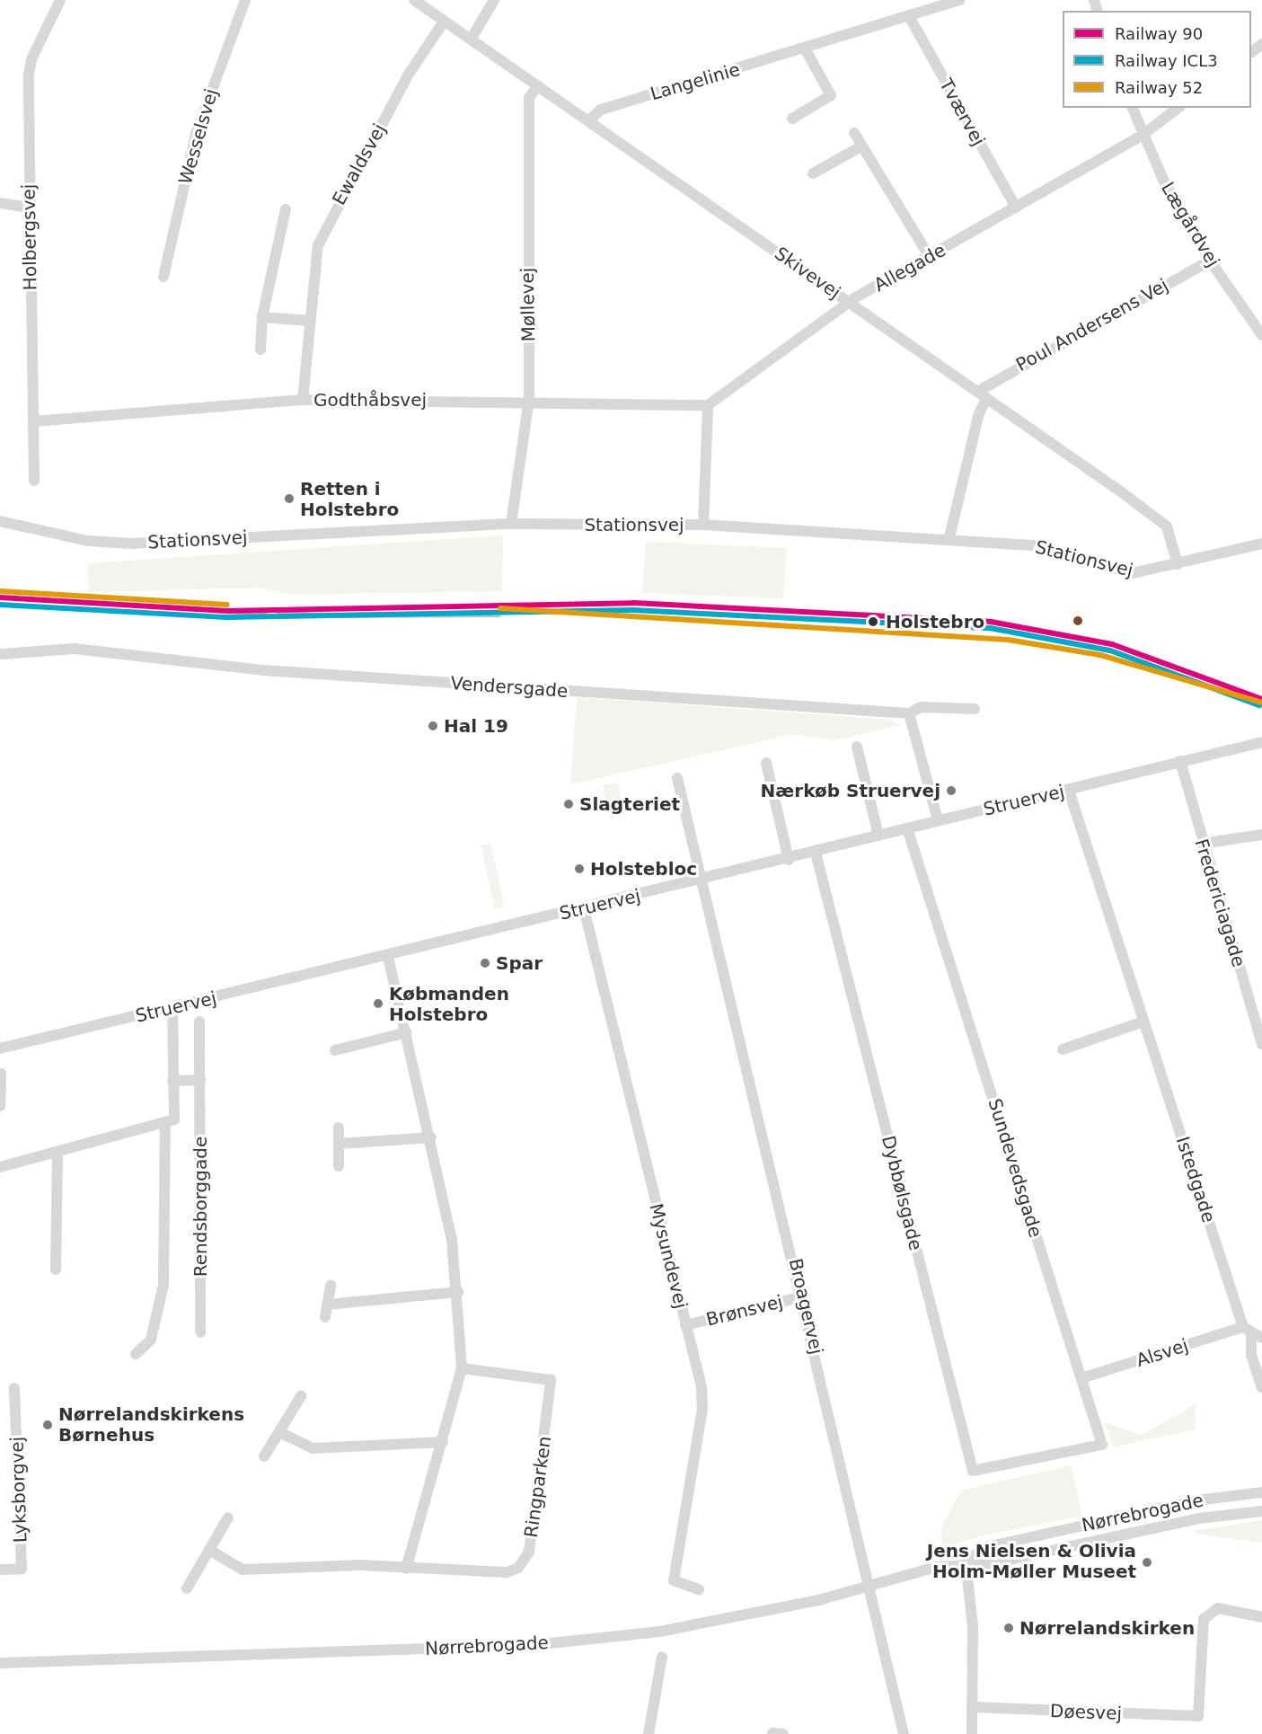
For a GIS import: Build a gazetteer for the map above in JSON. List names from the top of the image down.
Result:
{
  "streets": {
    "street": [
      "Langelinie",
      "Tværvej",
      "Wesselsvej",
      "Ewaldsvej",
      "Lægårdvej",
      "Holbergsvej",
      "Allegade",
      "Skivevej",
      "Møllevej",
      "Poul Andersens Vej",
      "Godthåbsvej",
      "Stationsvej",
      "Vendersgade",
      "Struervej",
      "Fredericiagade",
      "Sundevedsgade",
      "Istedgade",
      "Dybbølsgade",
      "Rendsborggade",
      "Mysundevej",
      "Broagervej",
      "Brønsvej",
      "Alsvej",
      "Ringparken",
      "Lyksborgvej",
      "Nørrebrogade",
      "Døesvej"
    ]
  },
  "crossings": [
    ["Langelinie", "Tværvej"],
    ["Langelinie", "Skivevej"],
    ["Tværvej", "Allegade"],
    ["Ewaldsvej", "Skivevej"],
    ["Ewaldsvej", "Godthåbsvej"],
    ["Lægårdvej", "Allegade"],
    ["Lægårdvej", "Poul Andersens Vej"],
    ["Holbergsvej", "Godthåbsvej"],
    ["Allegade", "Skivevej"],
    ["Allegade", "Godthåbsvej"],
    ["Skivevej", "Møllevej"],
    ["Skivevej", "Poul Andersens Vej"],
    ["Skivevej", "Stationsvej"],
    ["Møllevej", "Godthåbsvej"],
    ["Møllevej", "Stationsvej"],
    ["Struervej", "Fredericiagade"],
    ["Struervej", "Sundevedsgade"],
    ["Struervej", "Istedgade"],
    ["Struervej", "Dybbølsgade"],
    ["Struervej", "Rendsborggade"],
    ["Struervej", "Mysundevej"],
    ["Struervej", "Broagervej"],
    ["Sundevedsgade", "Dybbølsgade"],
    ["Sundevedsgade", "Alsvej"],
    ["Istedgade", "Alsvej"],
    ["Mysundevej", "Brønsvej"],
    ["Broagervej", "Brønsvej"],
    ["Broagervej", "Nørrebrogade"]
  ],
  "places": [
    "Retten i Holstebro",
    "Holstebro",
    "Hal 19",
    "Nærkøb Struervej",
    "Slagteriet",
    "Holstebloc",
    "Spar",
    "Købmanden Holstebro",
    "Nørrelandskirkens Børnehus",
    "Jens Nielsen & Olivia Holm-Møller Museet",
    "Nørrelandskirken"
  ],
  "lines": ["rail line 52", "rail line 90", "rail line ICL3"],
  "legend": ["Railway 90", "Railway ICL3", "Railway 52"]
}
